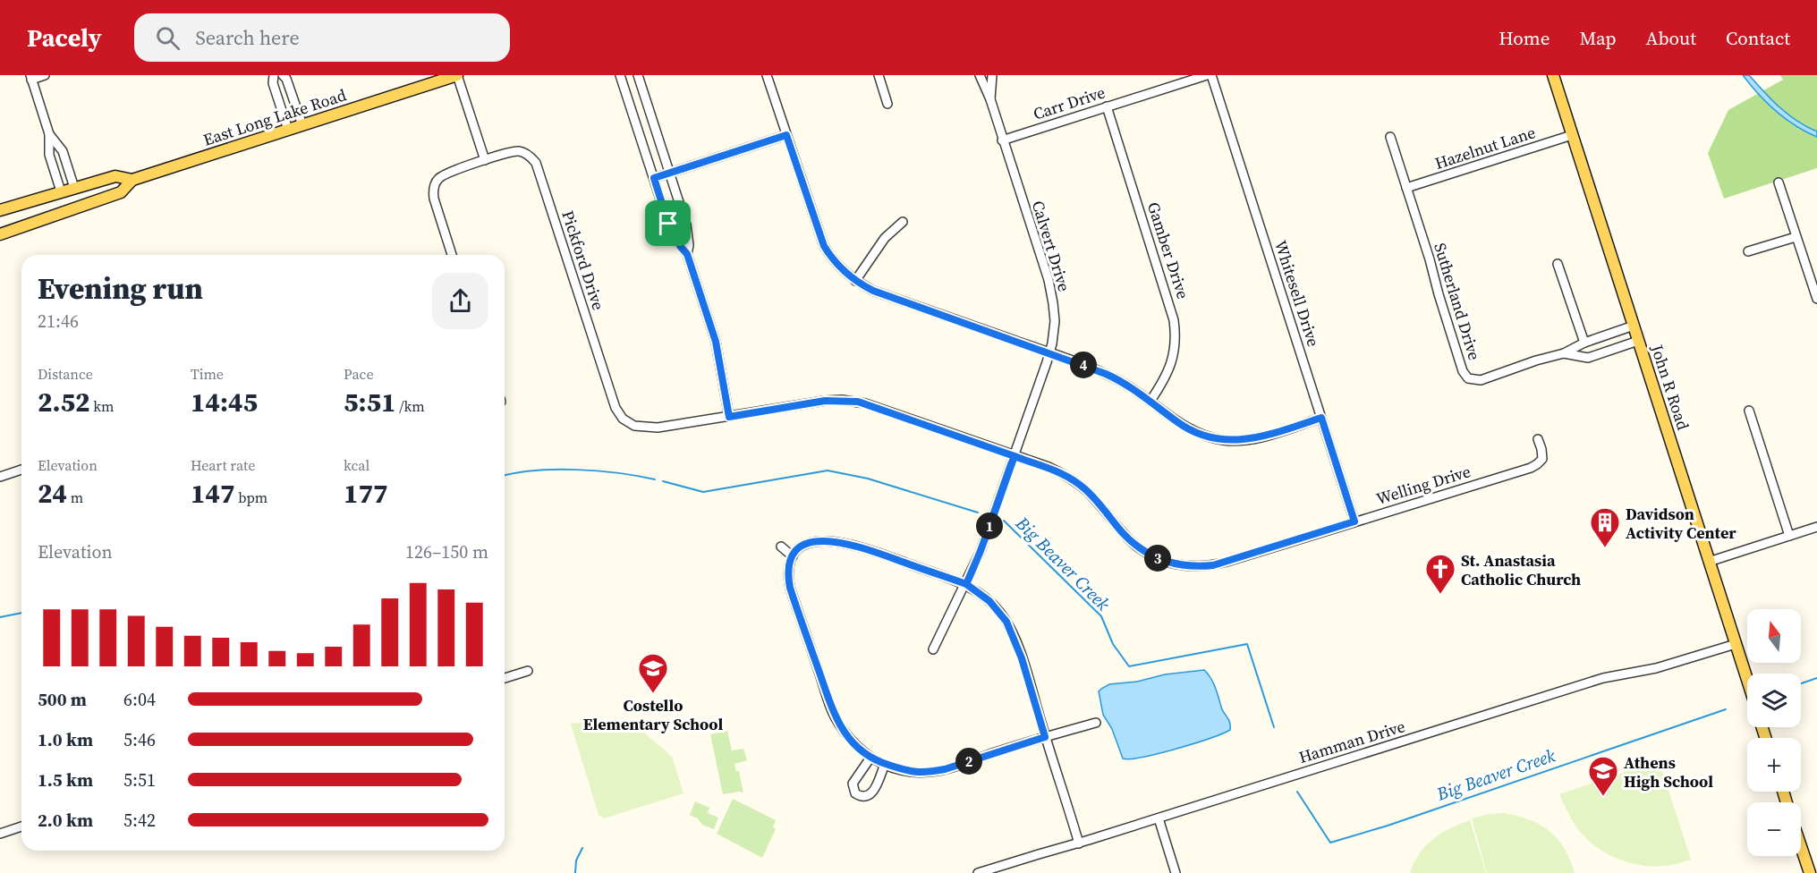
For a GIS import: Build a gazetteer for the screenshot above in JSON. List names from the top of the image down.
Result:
{
  "streets": {
    "main road": ["East Long Lake Road", "John R Road"],
    "street": [
      "Carr Drive",
      "Hazelnut Lane",
      "Calvert Drive",
      "Gamber Drive",
      "Pickford Drive",
      "Whitesell Drive",
      "Sutherland Drive",
      "Welling Drive",
      "Hamman Drive"
    ]
  },
  "crossings": [
    ["Carr Drive", "Calvert Drive"],
    ["Carr Drive", "Gamber Drive"],
    ["Hazelnut Lane", "Sutherland Drive"],
    ["Hazelnut Lane", "John R Road"],
    ["Calvert Drive", "Welling Drive"],
    ["Pickford Drive", "Welling Drive"],
    ["Whitesell Drive", "Welling Drive"],
    ["Sutherland Drive", "John R Road"],
    ["John R Road", "Hamman Drive"]
  ],
  "water": ["Big Beaver Creek"],
  "places": {
    "building": ["Davidson Activity Center"],
    "church": ["St. Anastasia Catholic Church"],
    "school or university": ["Costello Elementary School", "Athens High School"]
  },
  "north": "top",
  "page": {
    "header": "Pacely",
    "search": "Search here",
    "nav": [
      "Home",
      "Map",
      "About",
      "Contact"
    ],
    "heading": ["Evening run", "21:46"],
    "stats": [
      ["Distance", "2.52 km"],
      ["Time", "14:45"],
      ["Pace", "5:51 /km"],
      ["Elevation", "24 m"],
      ["Heart rate", "147 bpm"],
      ["kcal", "177"]
    ],
    "pins": [
      "4",
      "1",
      "3",
      "2"
    ],
    "chart": ["Elevation", "126–150 m"],
    "map_buttons": ["+", "−"],
    "list": [
      {
        "name": "500 m",
        "note": "6:04"
      },
      {
        "name": "1.0 km",
        "note": "5:46"
      },
      {
        "name": "1.5 km",
        "note": "5:51"
      },
      {
        "name": "2.0 km",
        "note": "5:42"
      }
    ]
  }
}
